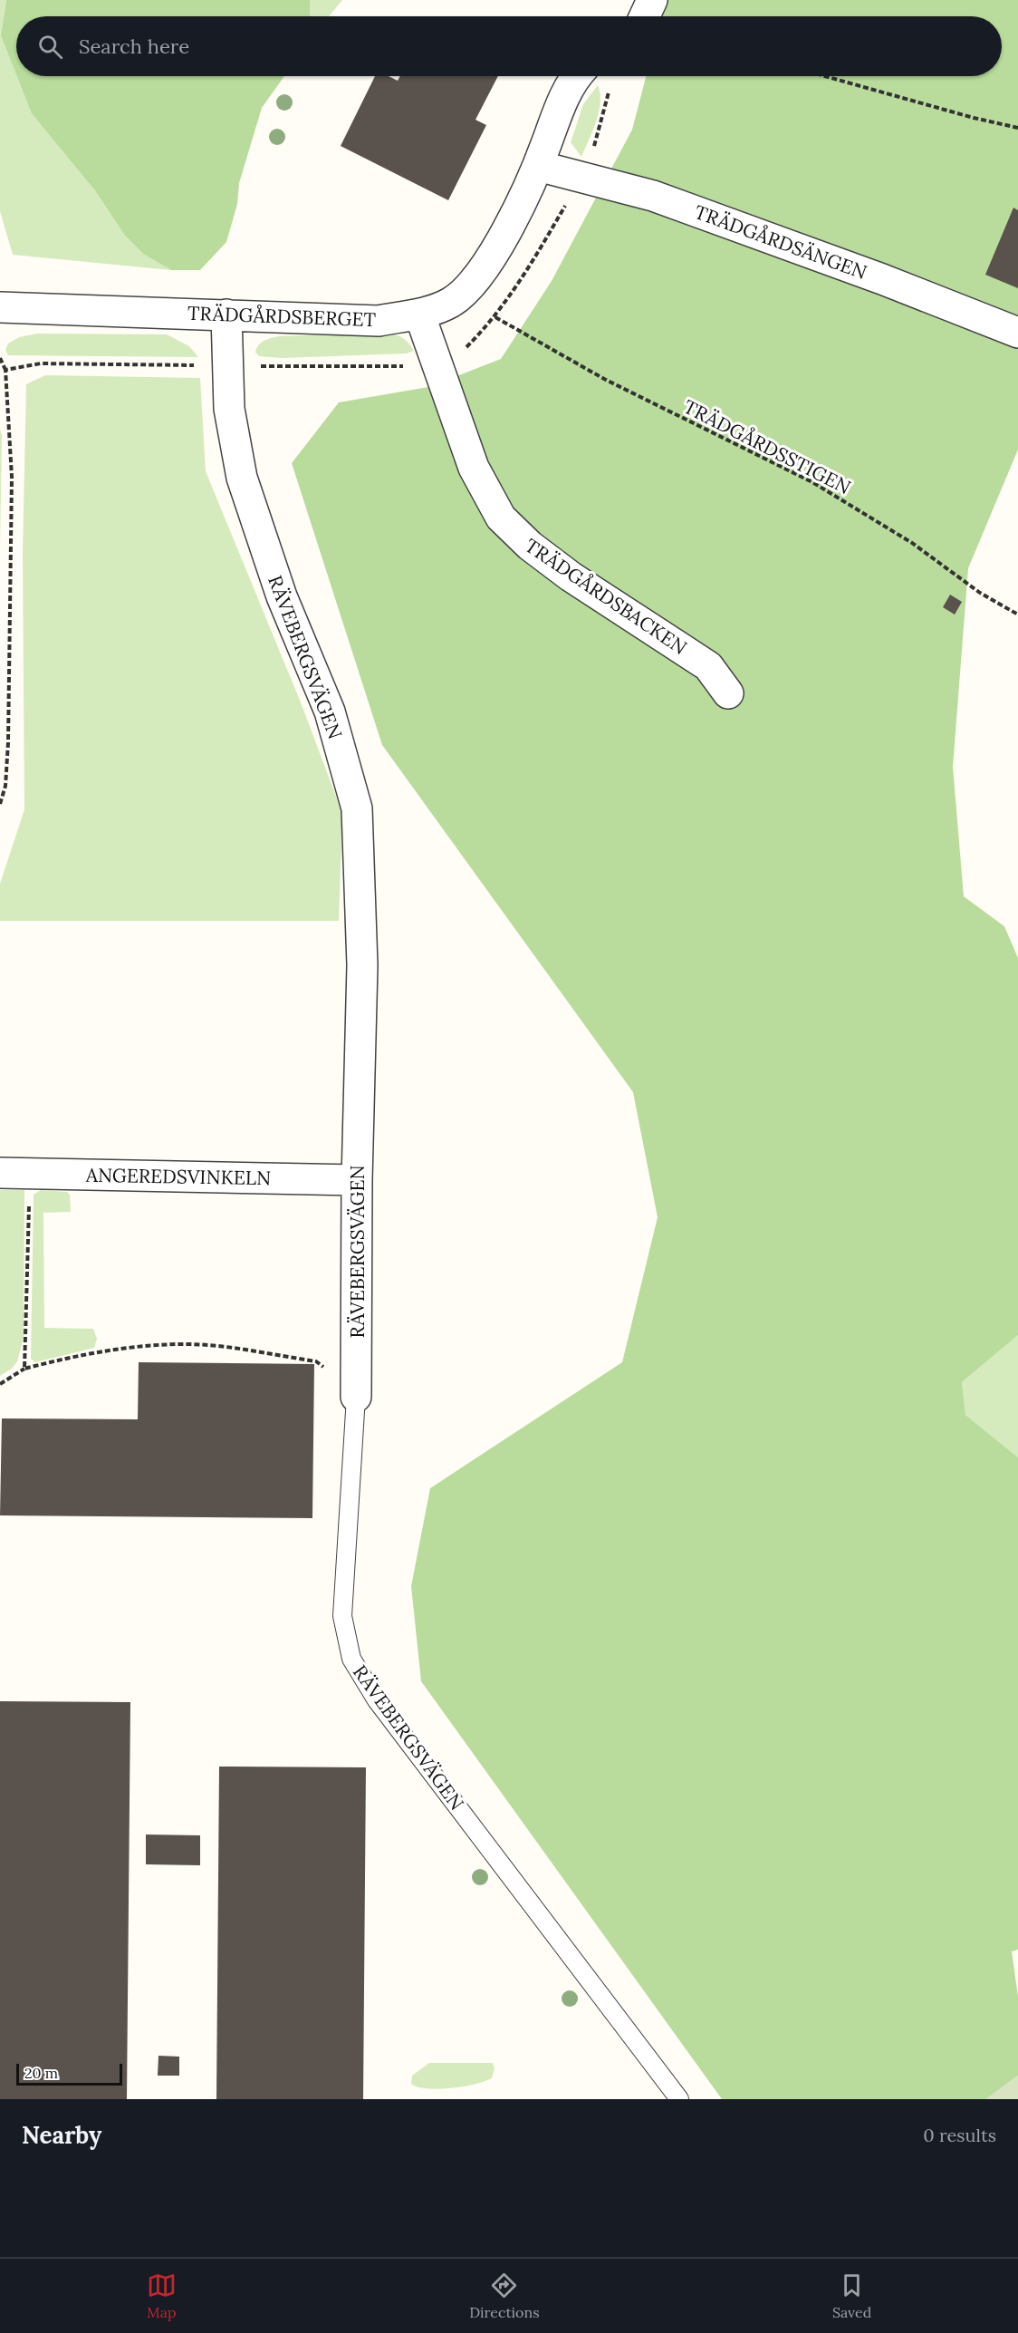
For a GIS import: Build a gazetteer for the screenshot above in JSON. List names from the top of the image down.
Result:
{
  "streets": {
    "street": [
      "TRÄDGÅRDSÄNGEN",
      "TRÄDGÅRDSBERGET",
      "TRÄDGÅRDSBACKEN",
      "RÄVEBERGSVÄGEN",
      "ANGEREDSVINKELN"
    ],
    "path": ["TRÄDGÅRDSSTIGEN"]
  },
  "crossings": [
    ["TRÄDGÅRDSÄNGEN", "TRÄDGÅRDSBERGET"],
    ["TRÄDGÅRDSBERGET", "TRÄDGÅRDSBACKEN"],
    ["TRÄDGÅRDSBERGET", "RÄVEBERGSVÄGEN"],
    ["RÄVEBERGSVÄGEN", "ANGEREDSVINKELN"]
  ],
  "scale_bar": "20 m",
  "page": {
    "search": "Search here",
    "scale": "20 m",
    "heading": ["Nearby", "0 results"],
    "nav": ["Map", "Directions", "Saved"]
  }
}
